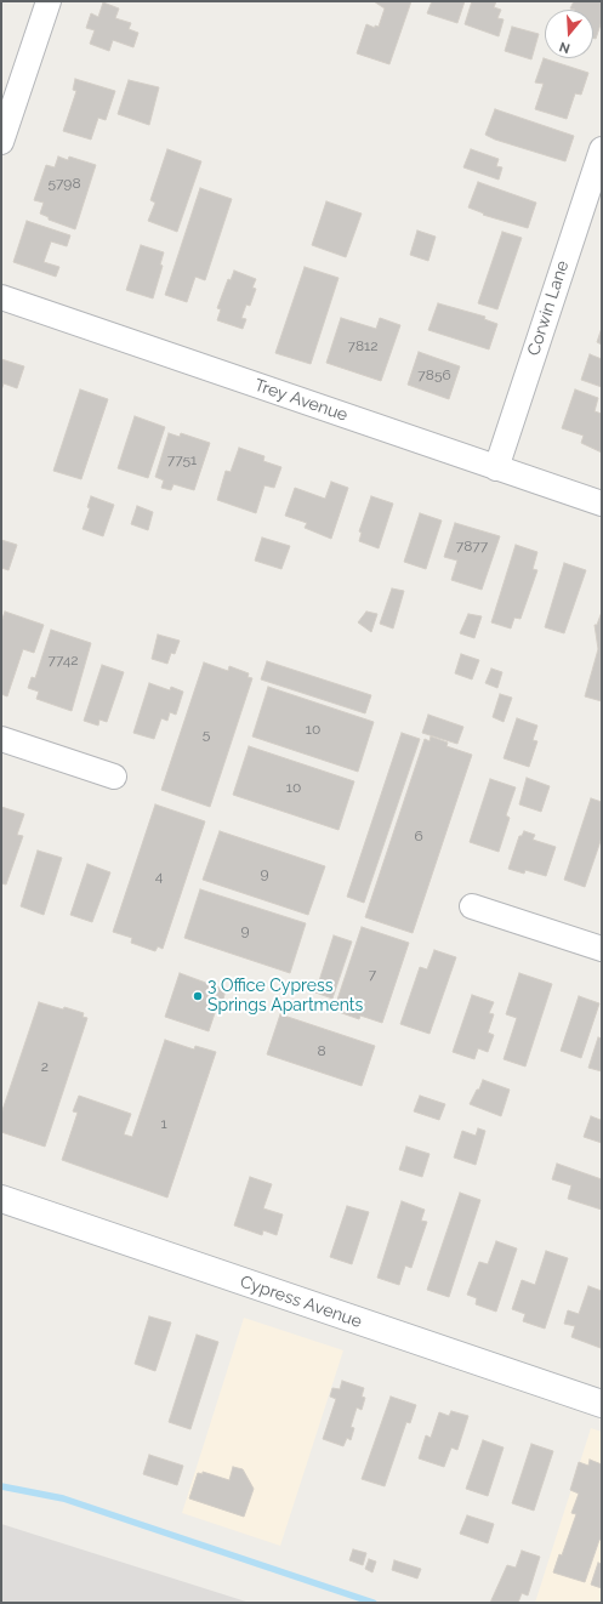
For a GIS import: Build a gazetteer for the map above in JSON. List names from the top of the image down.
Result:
{
  "streets": {
    "street": ["Corwin Lane", "Trey Avenue", "Cypress Avenue"]
  },
  "crossings": [
    ["Corwin Lane", "Trey Avenue"]
  ],
  "places": ["3 Office Cypress Springs Apartments"],
  "house_numbers": [
    "5798",
    "7812",
    "7856",
    "7751",
    "7877",
    "7742",
    "10",
    "5",
    "10",
    "6",
    "9",
    "4",
    "9",
    "7",
    "8",
    "2",
    "1"
  ],
  "north": "bottom"
}
